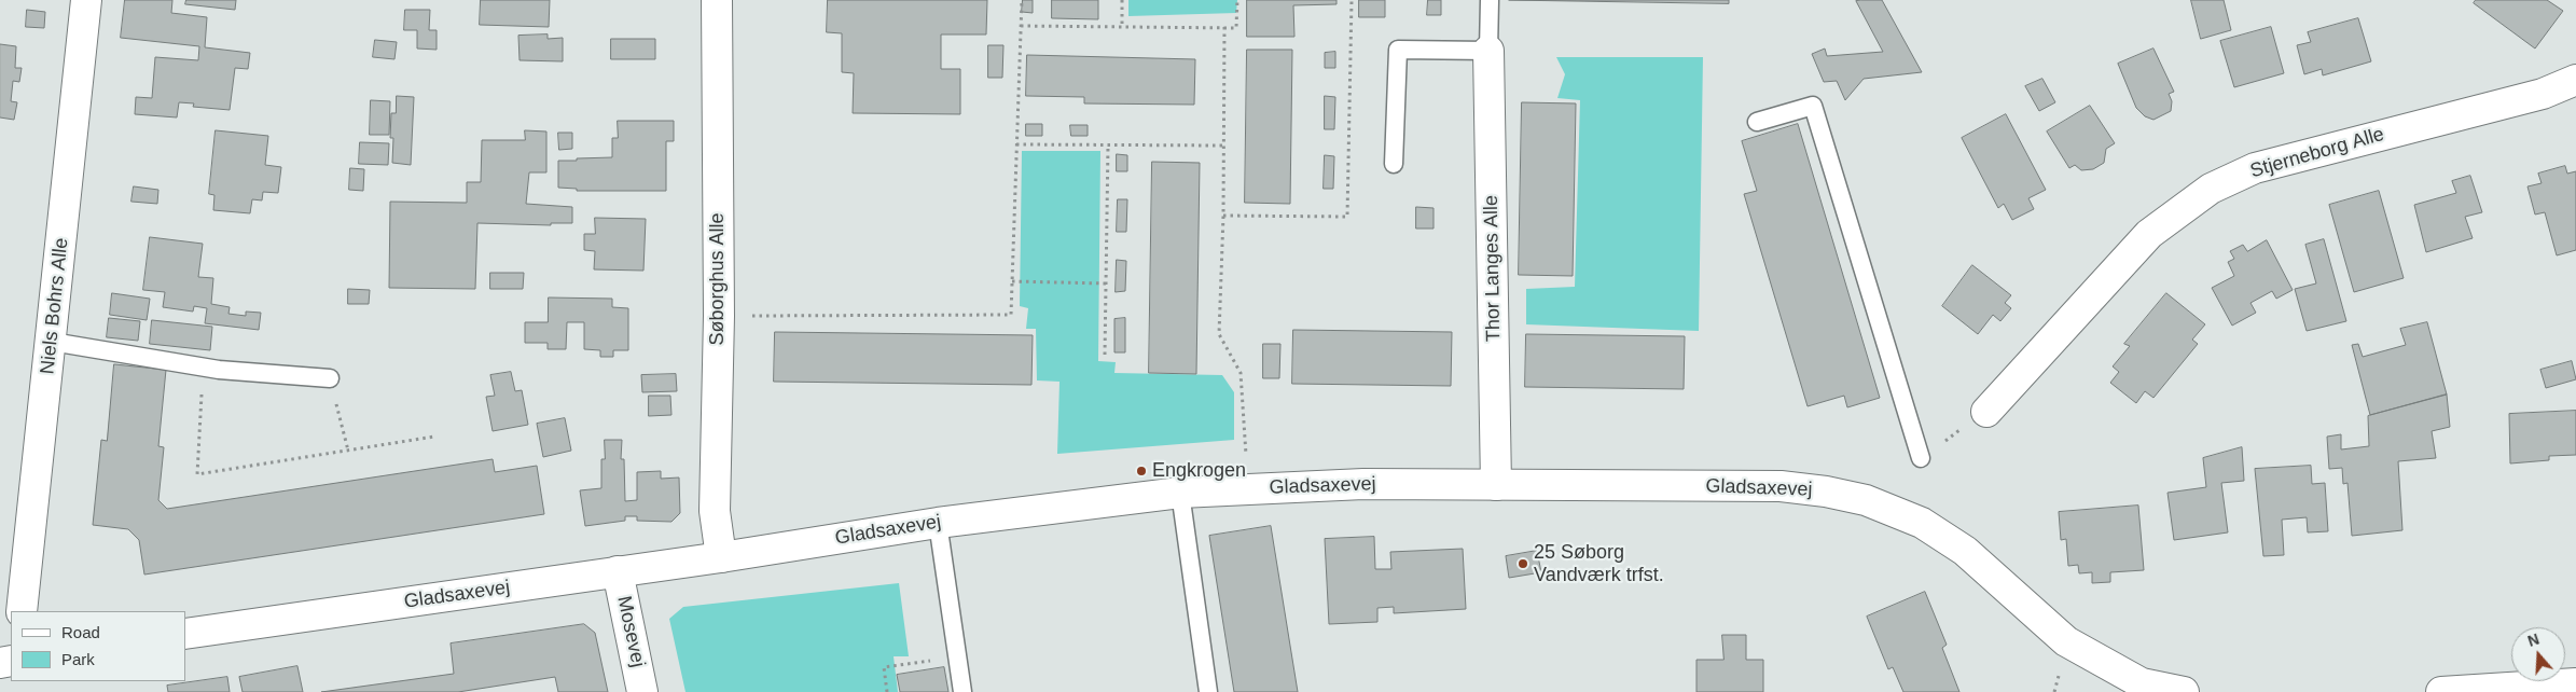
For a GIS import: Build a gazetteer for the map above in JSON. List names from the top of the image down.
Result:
{
  "streets": {
    "street": [
      "Stjerneborg Alle",
      "Thor Langes Alle",
      "Søborghus Alle",
      "Niels Bohrs Alle",
      "Gladsaxevej",
      "Mosevej"
    ]
  },
  "crossings": [
    ["Thor Langes Alle", "Gladsaxevej"],
    ["Søborghus Alle", "Gladsaxevej"],
    ["Gladsaxevej", "Mosevej"]
  ],
  "places": ["Engkrogen", "25 Søborg Vandværk trfst."],
  "legend": ["Road", "Park"],
  "north": "top"
}
